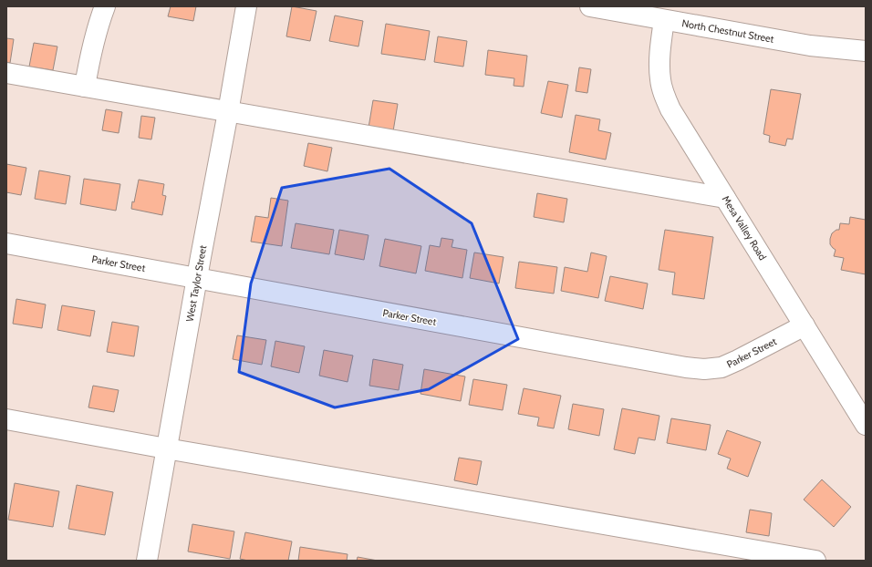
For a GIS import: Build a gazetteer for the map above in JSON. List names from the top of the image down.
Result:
{
  "streets": {
    "street": [
      "North Chestnut Street",
      "Mesa Valley Road",
      "Parker Street",
      "West Taylor Street"
    ]
  },
  "crossings": [
    ["North Chestnut Street", "Mesa Valley Road"],
    ["Mesa Valley Road", "Parker Street"],
    ["Parker Street", "West Taylor Street"]
  ]
}
